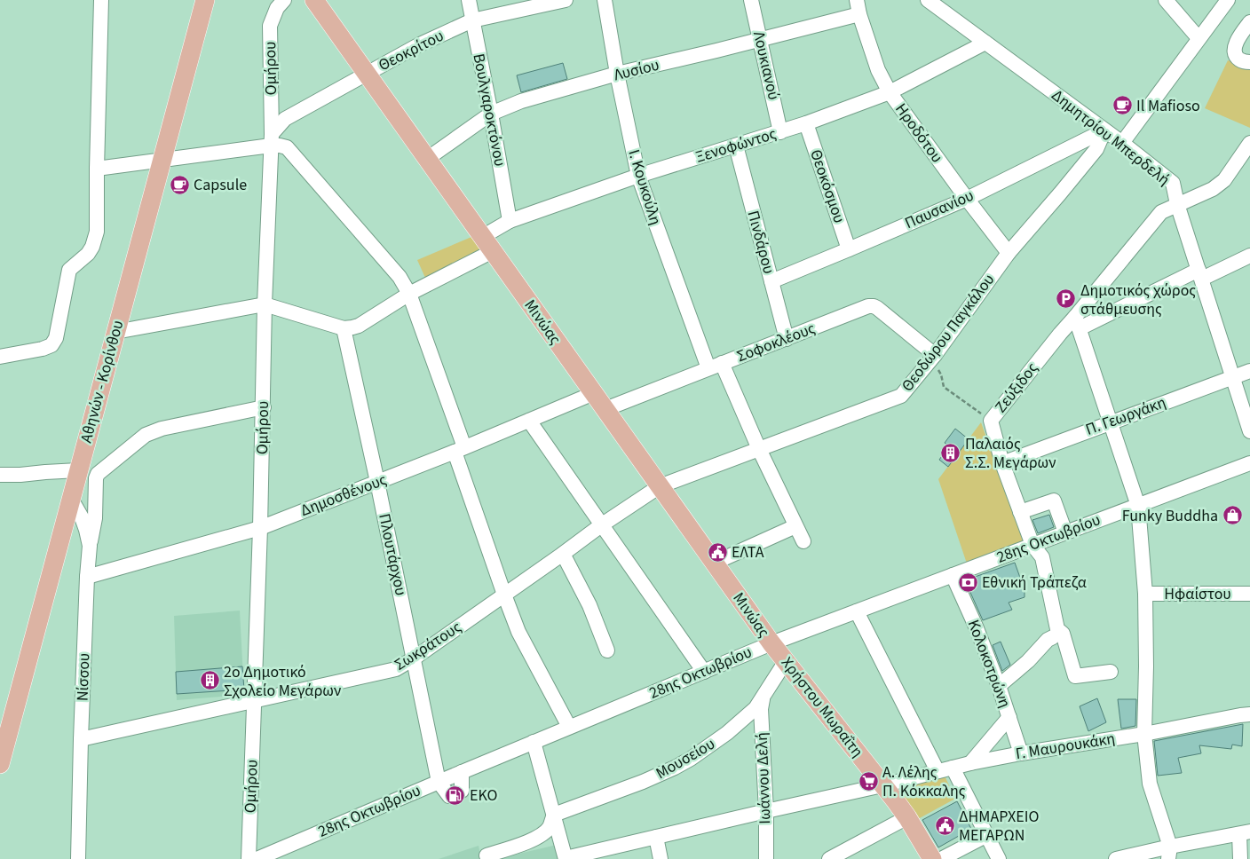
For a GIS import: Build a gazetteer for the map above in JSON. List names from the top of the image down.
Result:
{
  "streets": {
    "main road": ["Μινώας", "Αθηνών - Κορίνθου", "Χρήστου Μωραΐτη"],
    "street": [
      "Θεοκρίτου",
      "Λουκιανού",
      "Ομήρου",
      "Λυσίου",
      "Βουλγαροκτόνου",
      "Ηροδότου",
      "Δημητρίου Μπερδελή",
      "Ξενοφώντος",
      "Θεοκόσμου",
      "Ι. Κουκούλη",
      "Παυσανίου",
      "Πινδάρου",
      "Θεοδώρου Παγκάλου",
      "Σοφοκλέους",
      "Ζεύξιδος",
      "Π. Γεωργάκη",
      "Δημοσθένους",
      "28ης Οκτωβρίου",
      "Πλουτάρχου",
      "Ηφαίστου",
      "Σωκράτους",
      "Κολοκοτρώνη",
      "Νίσσου",
      "Γ. Μαυρουκάκη",
      "Μουσείου",
      "Ιωάννου Δελή"
    ]
  },
  "crossings": [
    ["Θεοκρίτου", "Ομήρου"],
    ["Θεοκρίτου", "Βουλγαροκτόνου"],
    ["Θεοκρίτου", "Μινώας"],
    ["Λουκιανού", "Λυσίου"],
    ["Λουκιανού", "Ξενοφώντος"],
    ["Ομήρου", "Δημοσθένους"],
    ["Ομήρου", "Σωκράτους"],
    ["Λυσίου", "Βουλγαροκτόνου"],
    ["Λυσίου", "Ηροδότου"],
    ["Λυσίου", "Ι. Κουκούλη"],
    ["Λυσίου", "Μινώας"],
    ["Βουλγαροκτόνου", "Ξενοφώντος"],
    ["Ηροδότου", "Ξενοφώντος"],
    ["Ηροδότου", "Παυσανίου"],
    ["Ηροδότου", "Θεοδώρου Παγκάλου"],
    ["Δημητρίου Μπερδελή", "Ξενοφώντος"],
    ["Δημητρίου Μπερδελή", "Παυσανίου"],
    ["Δημητρίου Μπερδελή", "Θεοδώρου Παγκάλου"],
    ["Δημητρίου Μπερδελή", "Ζεύξιδος"],
    ["Δημητρίου Μπερδελή", "Π. Γεωργάκη"],
    ["Ξενοφώντος", "Θεοκόσμου"],
    ["Ξενοφώντος", "Ι. Κουκούλη"],
    ["Ξενοφώντος", "Πινδάρου"],
    ["Ξενοφώντος", "Μινώας"],
    ["Ξενοφώντος", "Πλουτάρχου"],
    ["Θεοκόσμου", "Παυσανίου"],
    ["Ι. Κουκούλη", "Σοφοκλέους"],
    ["Παυσανίου", "Πινδάρου"],
    ["Παυσανίου", "Θεοδώρου Παγκάλου"],
    ["Πινδάρου", "Σοφοκλέους"],
    ["Μινώας", "Θεοδώρου Παγκάλου"],
    ["Μινώας", "Σοφοκλέους"],
    ["Μινώας", "Δημοσθένους"],
    ["Μινώας", "28ης Οκτωβρίου"],
    ["Μινώας", "Σωκράτους"],
    ["Μινώας", "Χρήστου Μωραΐτη"],
    ["Θεοδώρου Παγκάλου", "Σοφοκλέους"],
    ["Θεοδώρου Παγκάλου", "Σωκράτους"],
    ["Αθηνών - Κορίνθου", "Νίσσου"],
    ["Ζεύξιδος", "Π. Γεωργάκη"],
    ["Ζεύξιδος", "28ης Οκτωβρίου"],
    ["Δημοσθένους", "Πλουτάρχου"],
    ["Δημοσθένους", "Νίσσου"],
    ["28ης Οκτωβρίου", "Πλουτάρχου"],
    ["28ης Οκτωβρίου", "Κολοκοτρώνη"],
    ["28ης Οκτωβρίου", "Χρήστου Μωραΐτη"],
    ["Πλουτάρχου", "Σωκράτους"],
    ["Σωκράτους", "Νίσσου"],
    ["Κολοκοτρώνη", "Γ. Μαυρουκάκη"],
    ["Χρήστου Μωραΐτη", "Γ. Μαυρουκάκη"],
    ["Χρήστου Μωραΐτη", "Μουσείου"],
    ["Γ. Μαυρουκάκη", "Ιωάννου Δελή"],
    ["Μουσείου", "Ιωάννου Δελή"]
  ],
  "places": {
    "cafe": ["Il Mafioso", "Capsule"],
    "parking": ["Δημοτικός χώρος στάθμευσης"],
    "building": ["Παλαιός Σ.Σ. Μεγάρων", "2ο Δημοτικό Σχολείο Μεγάρων"],
    "shop": ["Funky Buddha"],
    "public building": ["ΕΛΤΑ", "ΔΗΜΑΡΧΕΙΟ ΜΕΓΑΡΩΝ"],
    "bank": ["Εθνική Τράπεζα"],
    "supermarket": ["Α. Λέλης Π. Κόκκαλης"],
    "fuel station": ["EKO"]
  }
}
